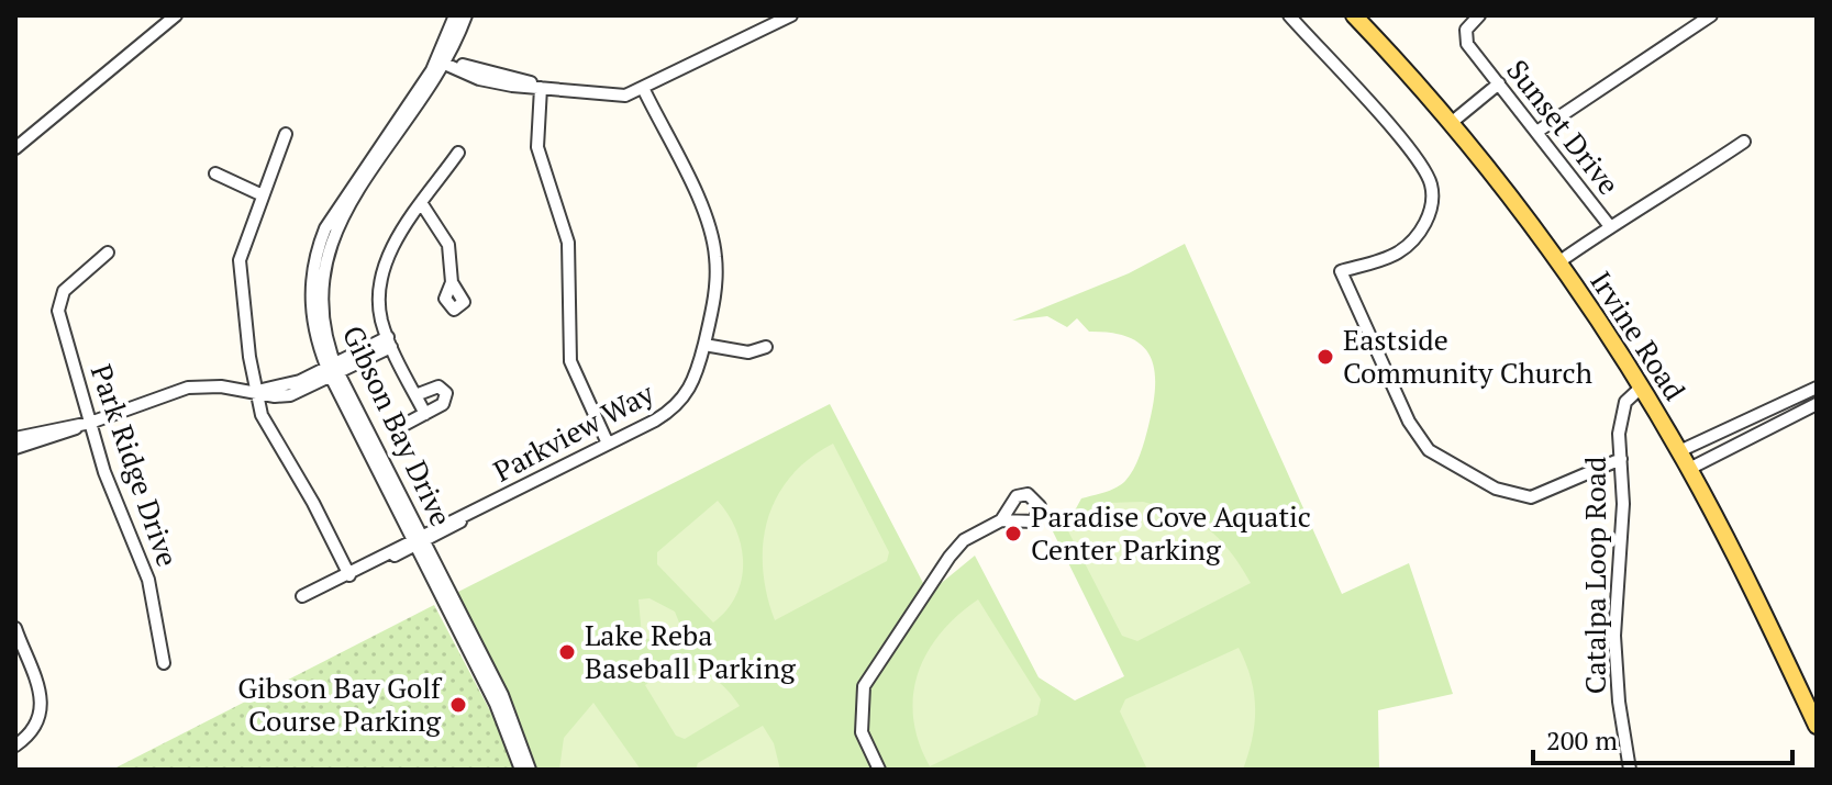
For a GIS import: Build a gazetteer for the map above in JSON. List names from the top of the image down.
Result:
{
  "streets": {
    "main road": ["Irvine Road"],
    "street": [
      "Sunset Drive",
      "Gibson Bay Drive",
      "Parkview Way",
      "Park Ridge Drive",
      "Catalpa Loop Road"
    ]
  },
  "crossings": [
    ["Irvine Road", "Catalpa Loop Road"],
    ["Gibson Bay Drive", "Parkview Way"]
  ],
  "places": [
    "Eastside Community Church",
    "Paradise Cove Aquatic Center Parking",
    "Lake Reba Baseball Parking",
    "Gibson Bay Golf Course Parking"
  ],
  "scale_bar": "200 m"
}
